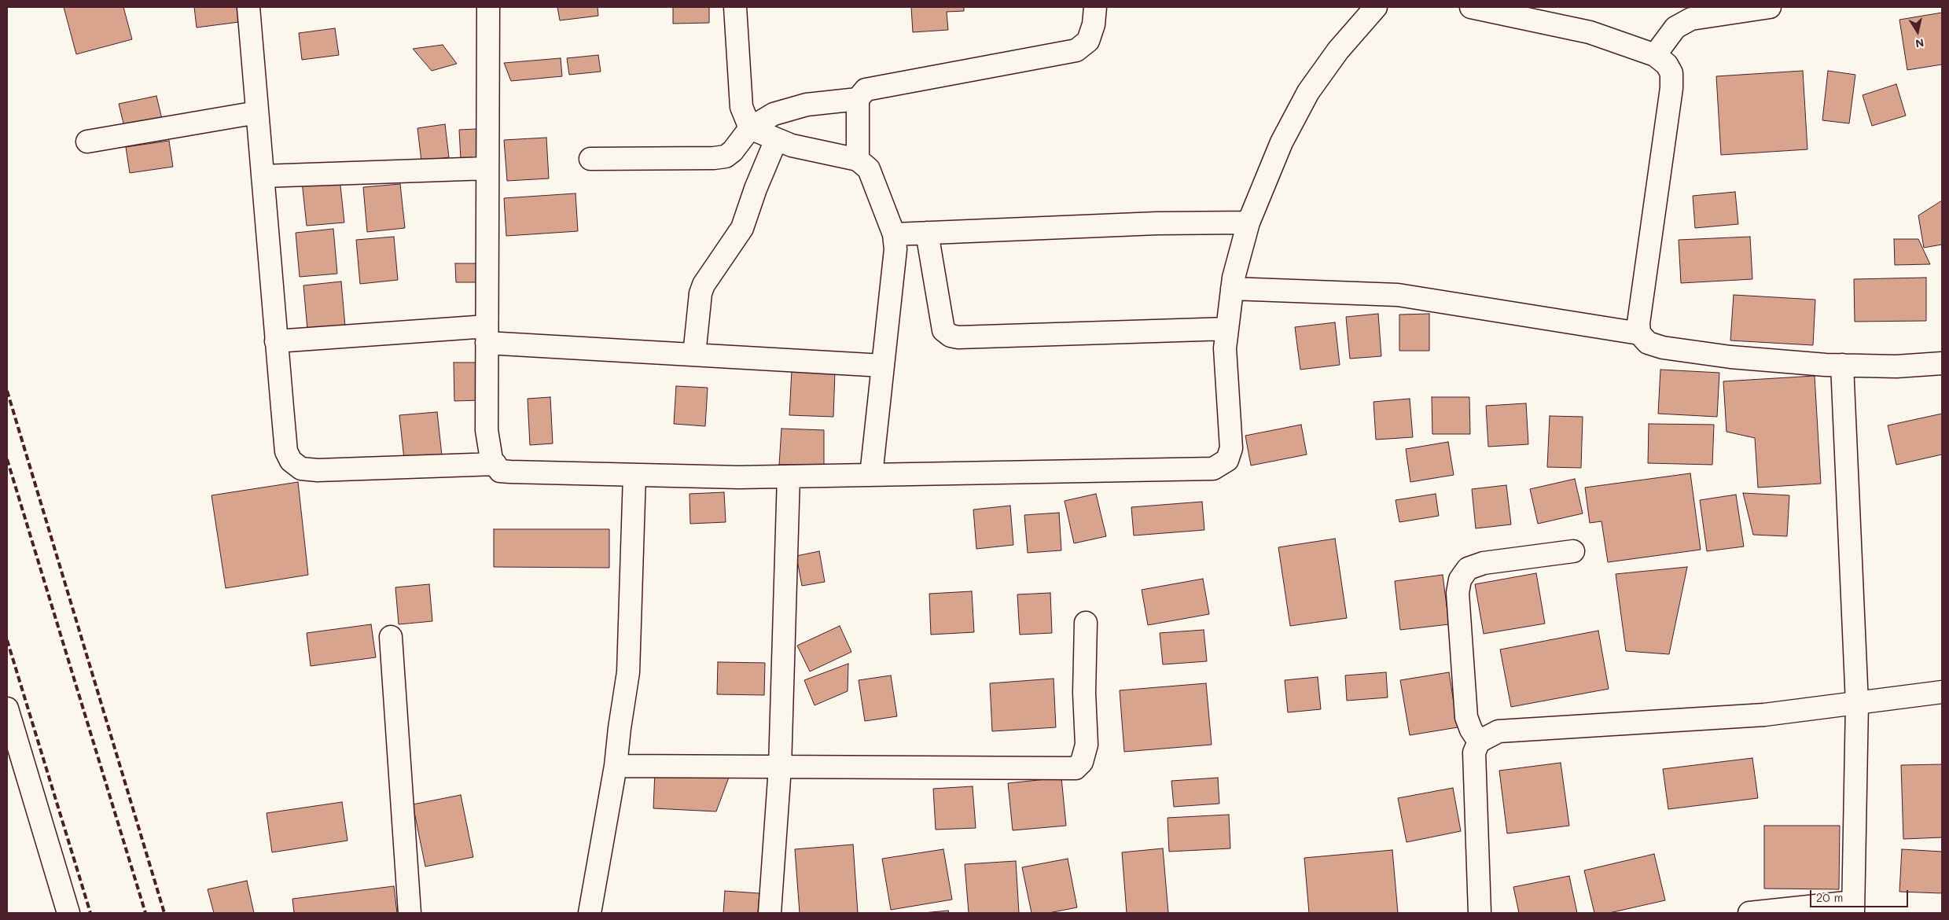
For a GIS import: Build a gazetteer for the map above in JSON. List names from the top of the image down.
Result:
{
  "scale_bar": "20 m",
  "north": "bottom"
}
